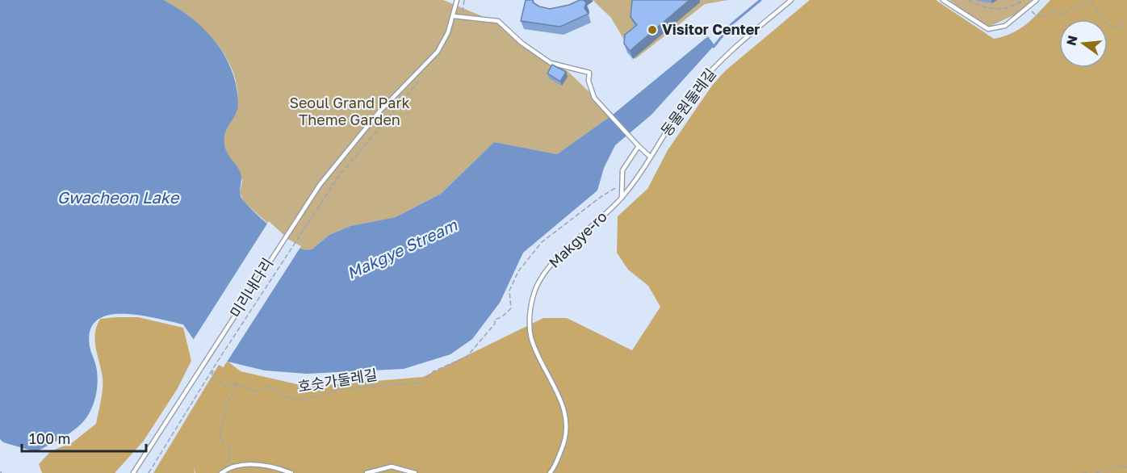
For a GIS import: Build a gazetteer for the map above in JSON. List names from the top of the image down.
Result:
{
  "streets": {
    "lane": ["동물원둘레길", "Makgye-ro", "미리내다리"],
    "path": ["호숫가둘레길"]
  },
  "crossings": [
    ["동물원둘레길", "Makgye-ro"],
    ["미리내다리", "호숫가둘레길"]
  ],
  "water": ["Gwacheon Lake", "Makgye Stream"],
  "parks": ["Seoul Grand Park Theme Garden"],
  "places": ["Visitor Center"],
  "scale_bar": "100 m",
  "north": "left"
}
